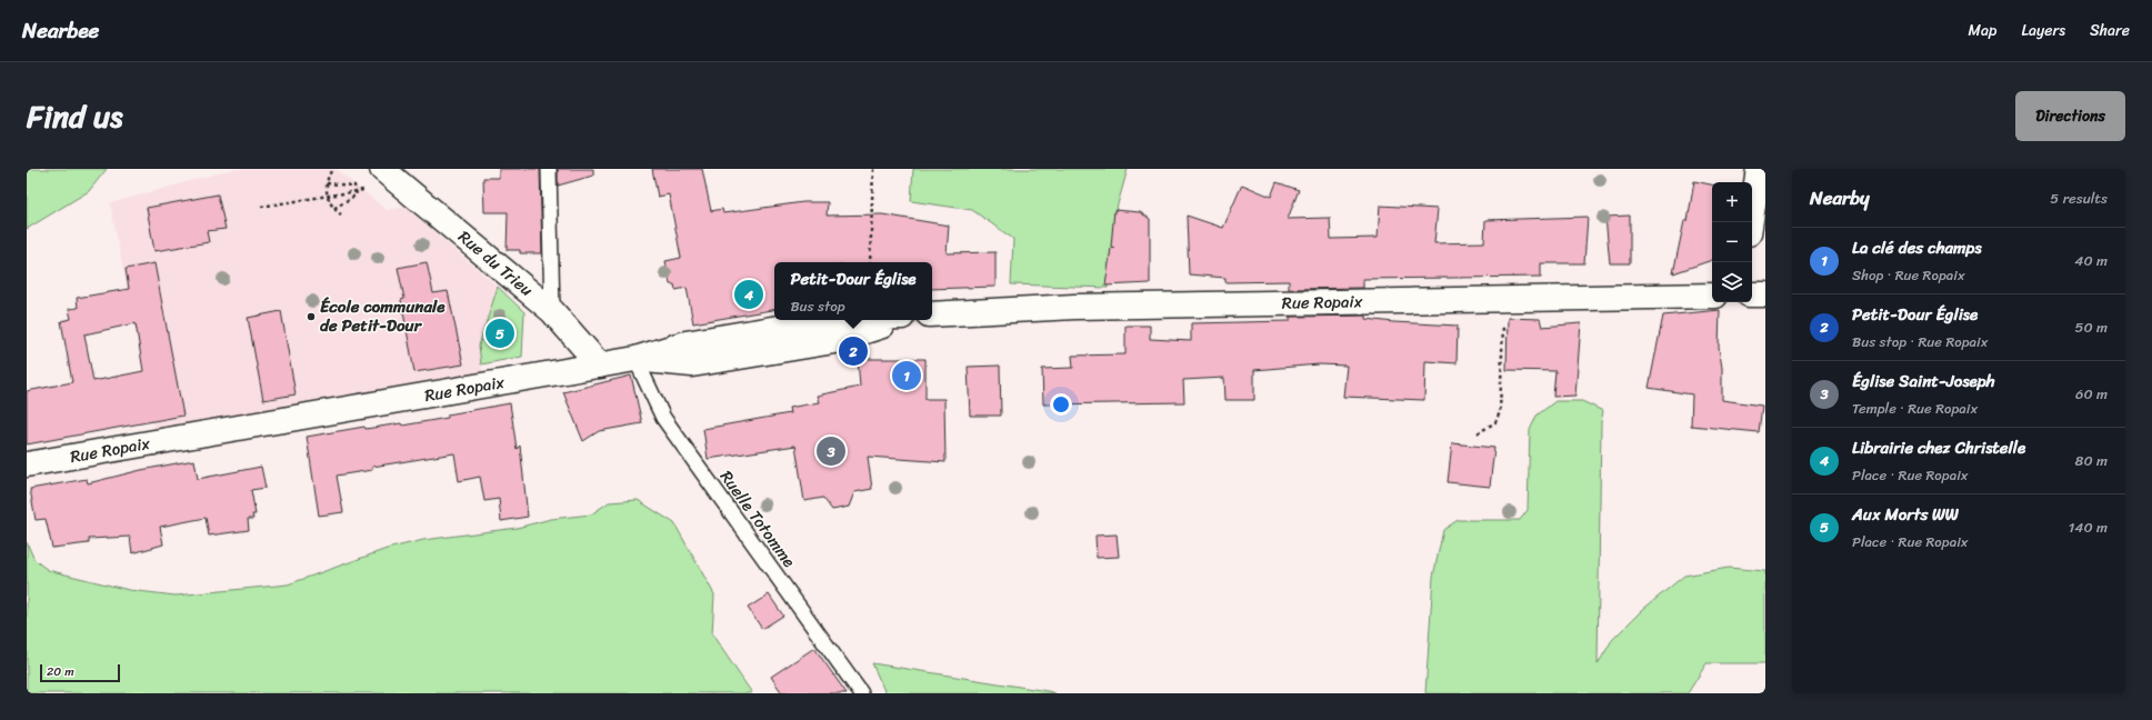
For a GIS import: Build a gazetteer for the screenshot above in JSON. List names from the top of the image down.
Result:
{
  "streets": {
    "street": ["Rue du Trieu", "Rue Ropaix"],
    "lane": ["Ruelle Totomme"]
  },
  "crossings": [
    ["Rue du Trieu", "Rue Ropaix"],
    ["Rue Ropaix", "Ruelle Totomme"]
  ],
  "places": ["École communale de Petit-Dour"],
  "scale_bar": "20 m",
  "page": {
    "header": "Nearbee",
    "nav": ["Map", "Layers", "Share"],
    "title": "Find us",
    "buttons": "Directions",
    "heading": ["Nearby", "5 results"],
    "map_buttons": ["+", "−"],
    "list": [
      {
        "mark": "1",
        "name": "La clé des champs",
        "note": "Shop · Rue Ropaix",
        "value": "40 m"
      },
      {
        "mark": "2",
        "name": "Petit-Dour Église",
        "note": "Bus stop · Rue Ropaix",
        "value": "50 m"
      },
      {
        "mark": "3",
        "name": "Église Saint-Joseph",
        "note": "Temple · Rue Ropaix",
        "value": "60 m"
      },
      {
        "mark": "4",
        "name": "Librairie chez Christelle",
        "note": "Place · Rue Ropaix",
        "value": "80 m"
      },
      {
        "mark": "5",
        "name": "Aux Morts WW",
        "note": "Place · Rue Ropaix",
        "value": "140 m"
      }
    ],
    "popup": ["Petit-Dour Église", "Bus stop"],
    "pins": [
      "4",
      "5",
      "2",
      "1",
      "3"
    ],
    "scale": "20 m"
  }
}
